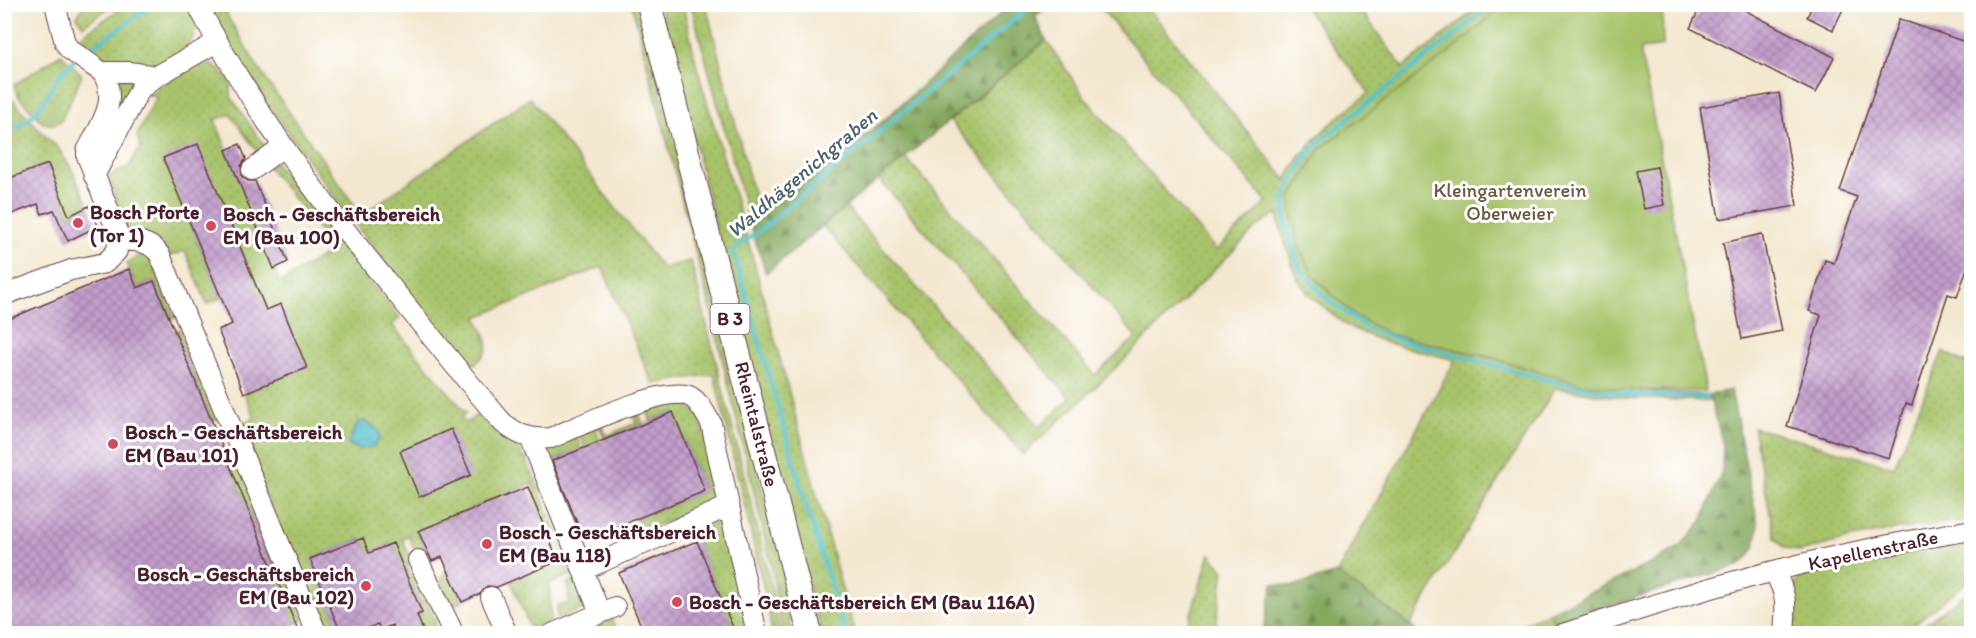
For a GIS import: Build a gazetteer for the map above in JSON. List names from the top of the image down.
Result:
{
  "streets": {
    "main road": ["B 3", "Rheintalstraße"],
    "street": ["Kapellenstraße"]
  },
  "water": ["Waldhägenichgraben"],
  "parks": ["Kleingartenverein Oberweier"],
  "places": [
    "Bosch Pforte (Tor 1)",
    "Bosch - Geschäftsbereich EM (Bau 100)",
    "Bosch - Geschäftsbereich EM (Bau 101)",
    "Bosch - Geschäftsbereich EM (Bau 118)",
    "Bosch - Geschäftsbereich EM (Bau 102)",
    "Bosch - Geschäftsbereich EM (Bau 116A)"
  ]
}
